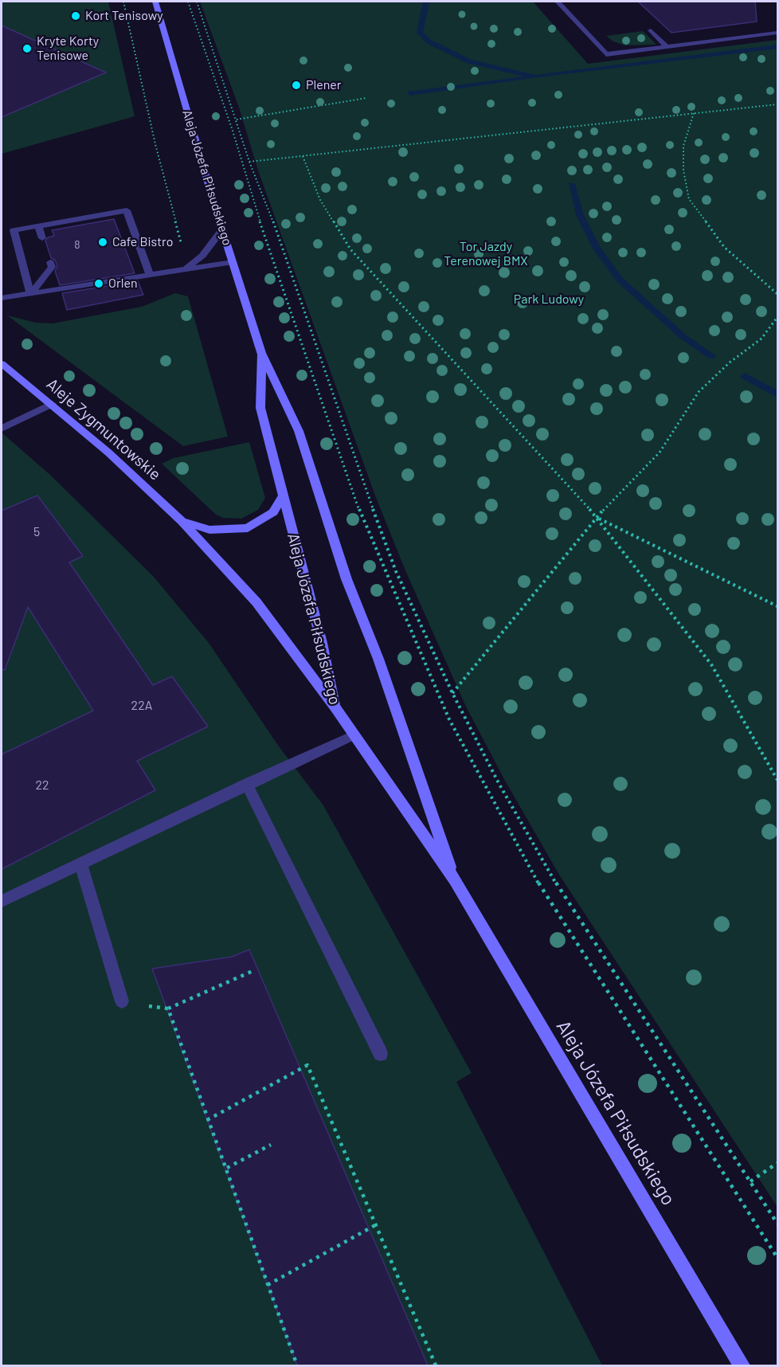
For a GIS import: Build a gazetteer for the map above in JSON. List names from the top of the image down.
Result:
{
  "streets": {
    "street": ["Aleja Józefa Piłsudskiego", "Aleje Zygmuntowskie"]
  },
  "crossings": [
    ["Aleja Józefa Piłsudskiego", "Aleje Zygmuntowskie"]
  ],
  "parks": ["Tor Jazdy Terenowej BMX", "Park Ludowy"],
  "places": [
    "Kort Tenisowy",
    "Kryte Korty Tenisowe",
    "Plener",
    "Cafe Bistro",
    "Orlen"
  ],
  "house_numbers": [
    "8",
    "5",
    "22A",
    "22"
  ]
}
